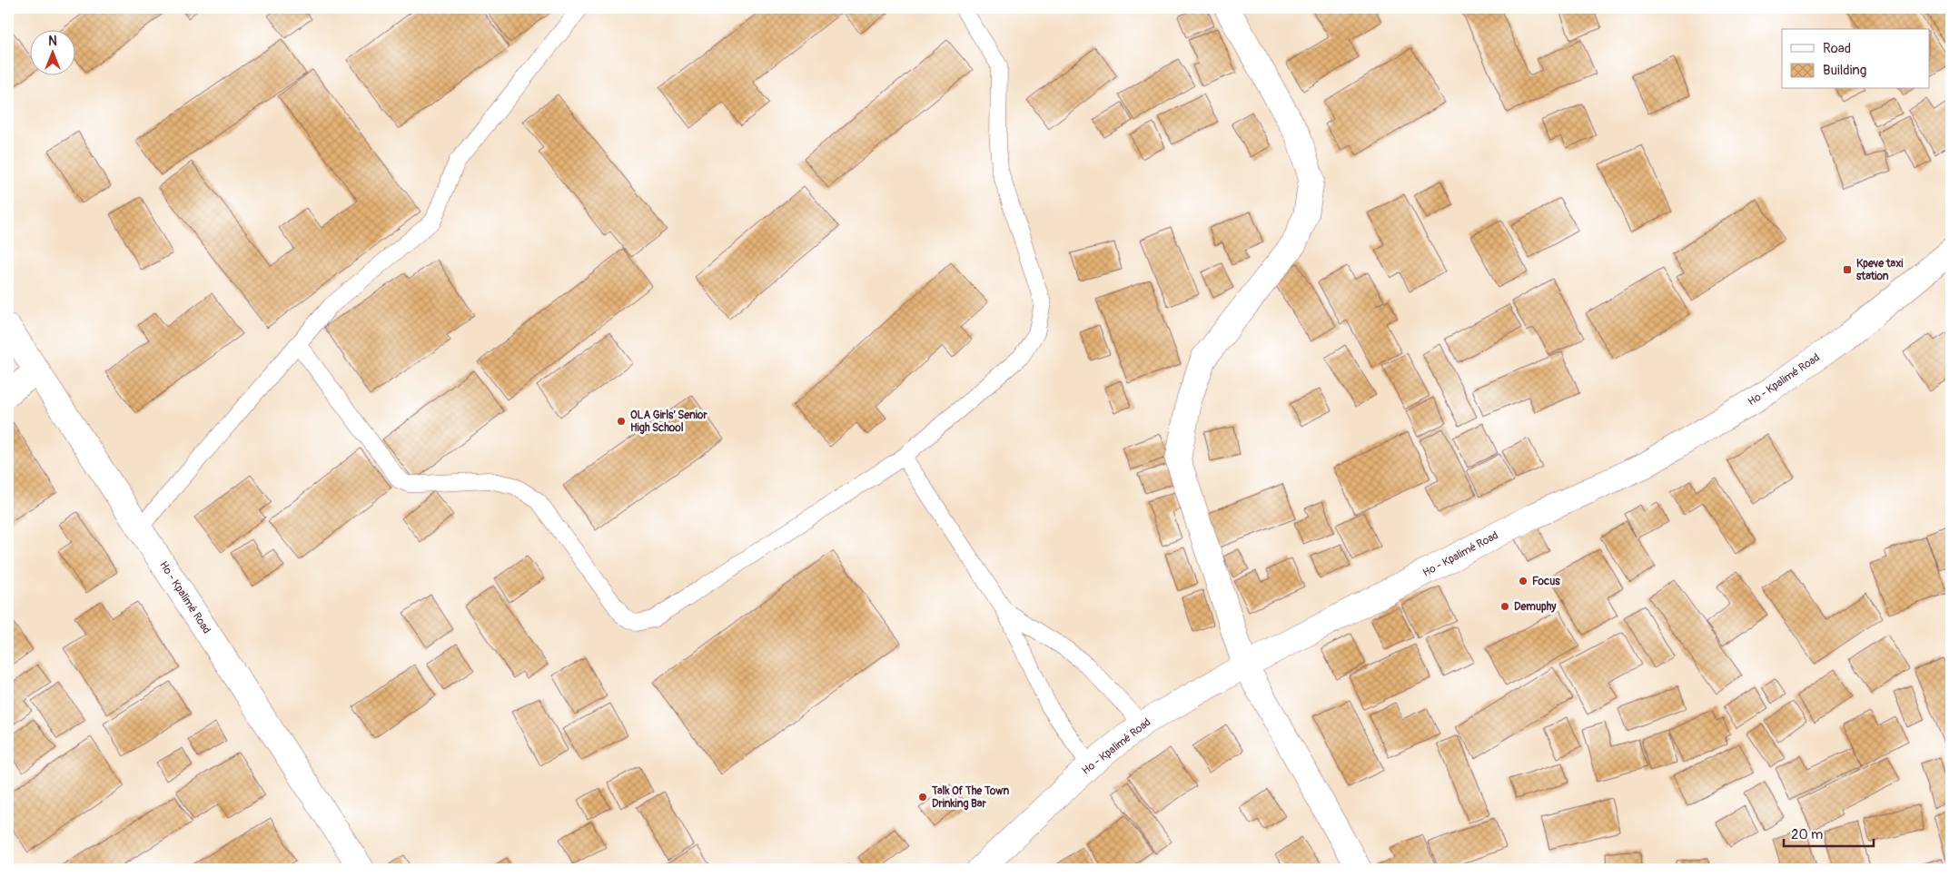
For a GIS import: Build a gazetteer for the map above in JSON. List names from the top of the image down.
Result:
{
  "streets": {
    "main road": ["Ho - Kpalimé Road"]
  },
  "places": {
    "transit": ["Kpeve taxi station"],
    "other": [
      "OLA Girls' Senior High School",
      "Focus",
      "Demuphy",
      "Talk Of The Town Drinking Bar"
    ]
  },
  "legend": ["Road", "Building"],
  "scale_bar": "20 m",
  "north": "top"
}
